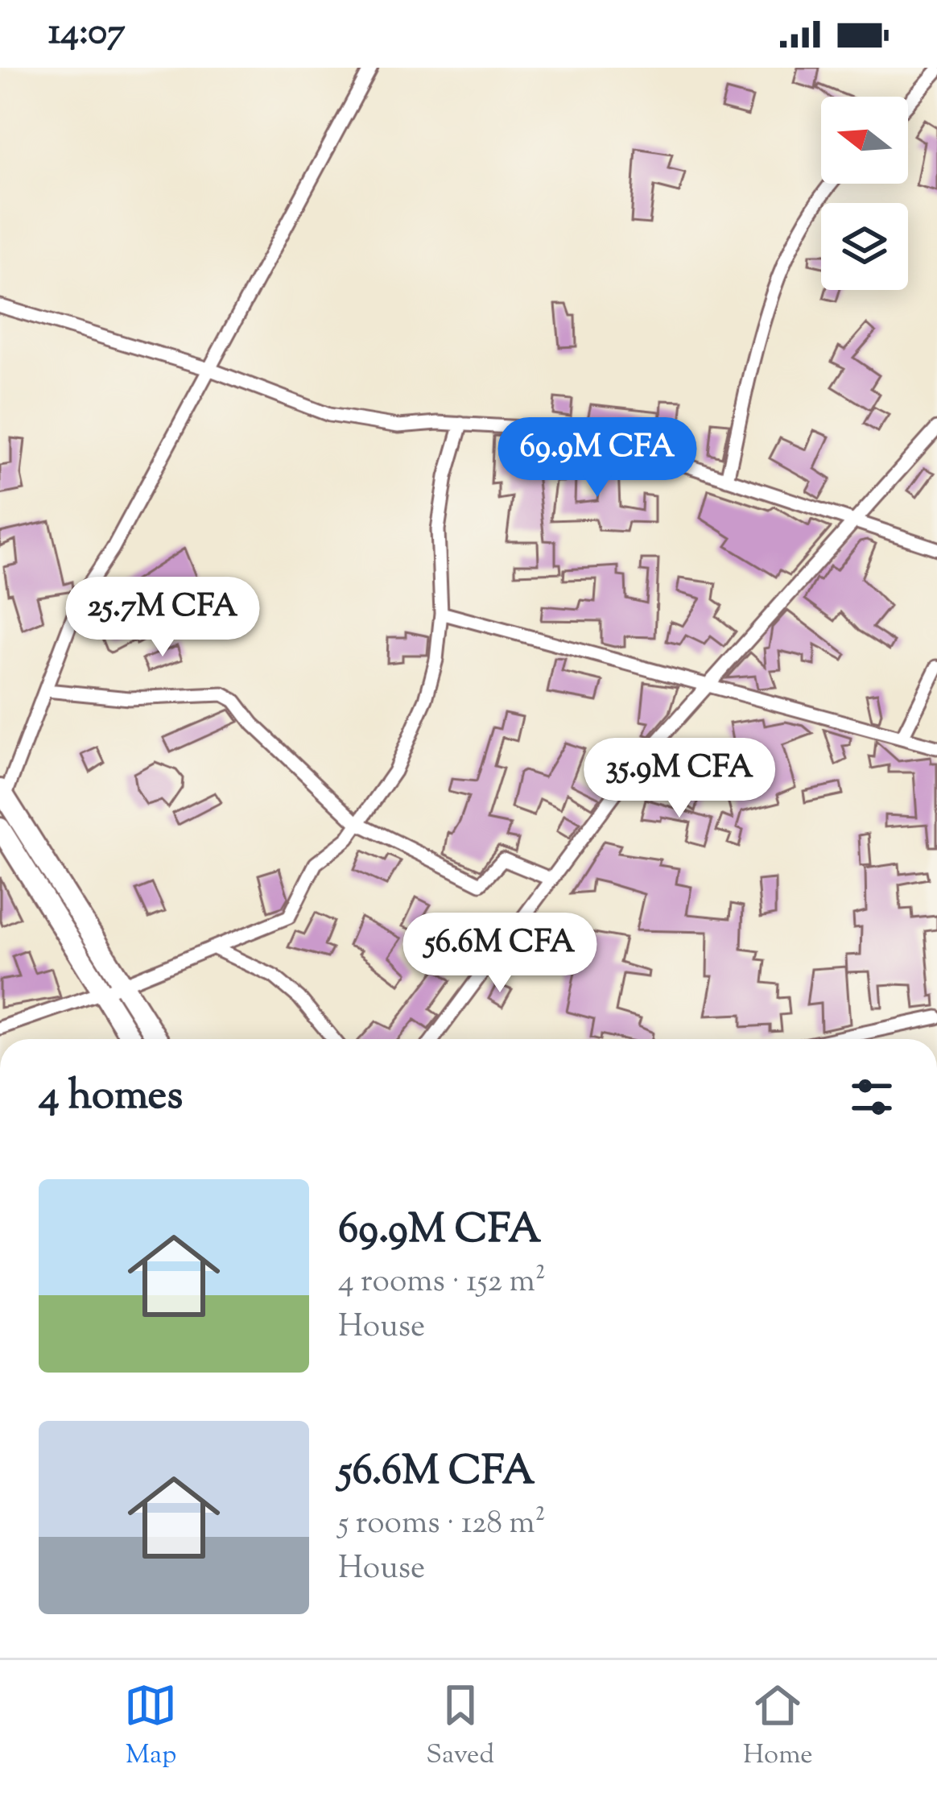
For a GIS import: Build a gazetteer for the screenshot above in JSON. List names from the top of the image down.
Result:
{
  "north": "left",
  "page": {
    "status": "14:07",
    "price": [
      "69.9M CFA",
      "25.7M CFA",
      "35.9M CFA",
      "56.6M CFA"
    ],
    "heading": "4 homes",
    "list": [
      {
        "name": "69.9M CFA",
        "note": "4 rooms · 152 m² · House"
      },
      {
        "name": "56.6M CFA",
        "note": "5 rooms · 128 m² · House"
      }
    ],
    "tabs": ["Map", "Saved", "Home"]
  }
}
